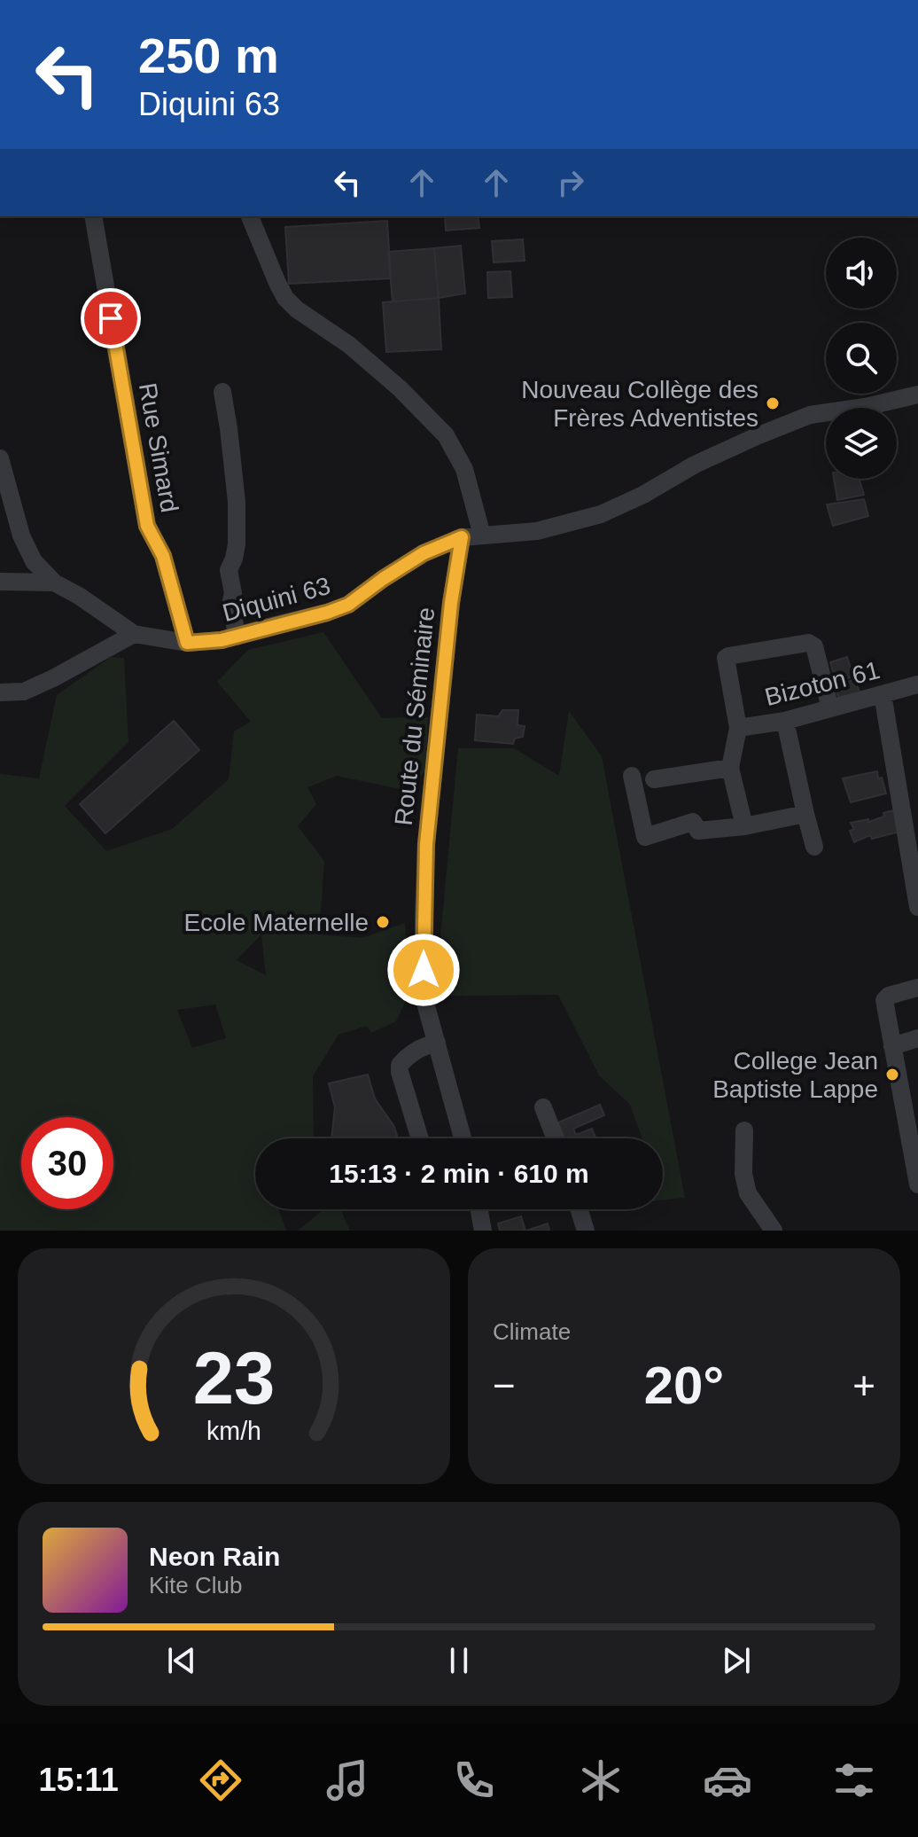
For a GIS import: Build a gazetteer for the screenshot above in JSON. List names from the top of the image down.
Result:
{
  "streets": {
    "street": [
      "Rue Simard",
      "Diquini 63",
      "Bizoton 61",
      "Route du Séminaire"
    ]
  },
  "crossings": [
    ["Rue Simard", "Diquini 63"],
    ["Diquini 63", "Route du Séminaire"]
  ],
  "places": ["Nouveau Collège des Frères Adventistes", "Ecole Maternelle", "College Jean Baptiste Lappe"],
  "page": {
    "turn": ["250 m", "Diquini 63"],
    "limit": "30",
    "trip": "15:13 · 2 min · 610 m",
    "tile": "Climate",
    "heat": ["−", "20°", "+"],
    "song": ["Neon Rain", "Kite Club"],
    "tabs": "15:11",
    "gauge": ["23", "km/h"]
  }
}
